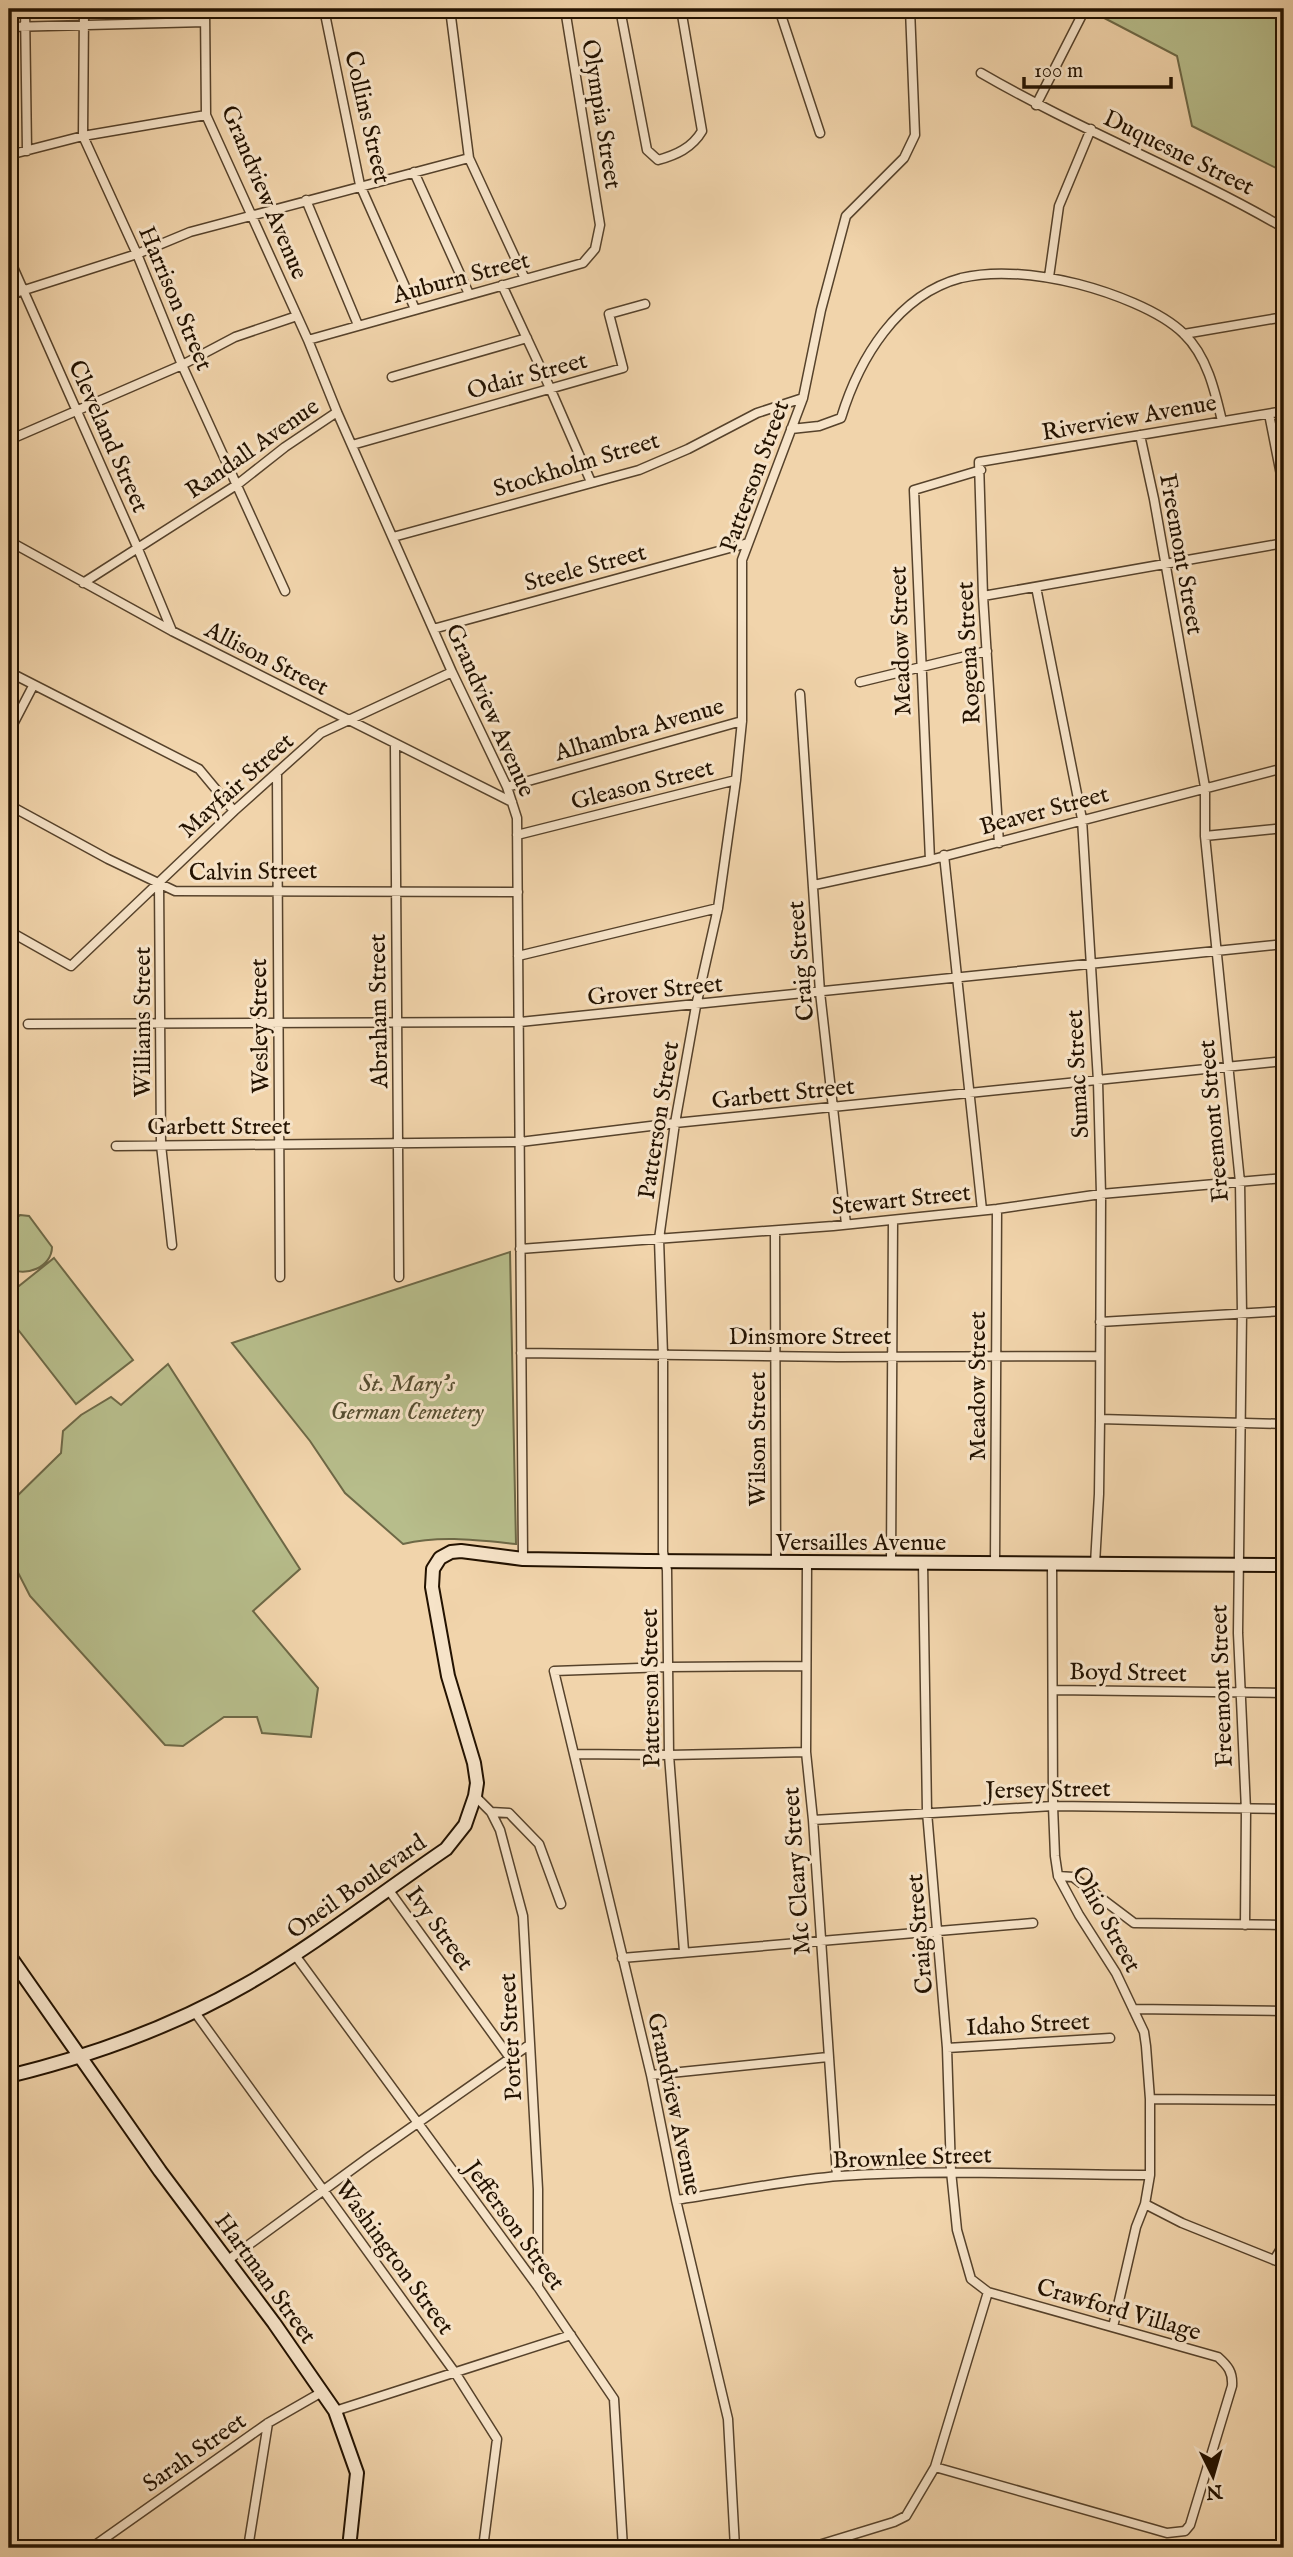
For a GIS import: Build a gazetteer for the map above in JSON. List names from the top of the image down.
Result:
{
  "streets": {
    "street": [
      "Olympia Street",
      "Collins Street",
      "Duquesne Street",
      "Grandview Avenue",
      "Auburn Street",
      "Harrison Street",
      "Odair Street",
      "Riverview Avenue",
      "Cleveland Street",
      "Randall Avenue",
      "Stockholm Street",
      "Patterson Street",
      "Freemont Street",
      "Steele Street",
      "Meadow Street",
      "Rogena Street",
      "Allison Street",
      "Alhambra Avenue",
      "Gleason Street",
      "Mayfair Street",
      "Beaver Street",
      "Calvin Street",
      "Craig Street",
      "Grover Street",
      "Abraham Street",
      "Williams Street",
      "Wesley Street",
      "Sumac Street",
      "Garbett Street",
      "Stewart Street",
      "Dinsmore Street",
      "Wilson Street",
      "Versailles Avenue",
      "Boyd Street",
      "Jersey Street",
      "Mc Cleary Street",
      "Oneil Boulevard",
      "Ohio Street",
      "Ivy Street",
      "Idaho Street",
      "Porter Street",
      "Brownlee Street",
      "Jefferson Street",
      "Washington Street",
      "Hartman Street",
      "Crawford Village",
      "Sarah Street"
    ]
  },
  "crossings": [
    ["Olympia Street", "Auburn Street"],
    ["Collins Street", "Auburn Street"],
    ["Grandview Avenue", "Auburn Street"],
    ["Grandview Avenue", "Odair Street"],
    ["Grandview Avenue", "Randall Avenue"],
    ["Grandview Avenue", "Stockholm Street"],
    ["Grandview Avenue", "Patterson Street"],
    ["Grandview Avenue", "Steele Street"],
    ["Grandview Avenue", "Allison Street"],
    ["Grandview Avenue", "Alhambra Avenue"],
    ["Grandview Avenue", "Gleason Street"],
    ["Grandview Avenue", "Mayfair Street"],
    ["Grandview Avenue", "Calvin Street"],
    ["Grandview Avenue", "Grover Street"],
    ["Grandview Avenue", "Garbett Street"],
    ["Grandview Avenue", "Stewart Street"],
    ["Grandview Avenue", "Dinsmore Street"],
    ["Grandview Avenue", "Versailles Avenue"],
    ["Grandview Avenue", "Brownlee Street"],
    ["Harrison Street", "Randall Avenue"],
    ["Riverview Avenue", "Freemont Street"],
    ["Riverview Avenue", "Meadow Street"],
    ["Riverview Avenue", "Rogena Street"],
    ["Cleveland Street", "Randall Avenue"],
    ["Cleveland Street", "Allison Street"],
    ["Randall Avenue", "Allison Street"],
    ["Stockholm Street", "Patterson Street"],
    ["Patterson Street", "Steele Street"],
    ["Patterson Street", "Alhambra Avenue"],
    ["Patterson Street", "Gleason Street"],
    ["Patterson Street", "Grover Street"],
    ["Patterson Street", "Garbett Street"],
    ["Patterson Street", "Stewart Street"],
    ["Patterson Street", "Dinsmore Street"],
    ["Patterson Street", "Versailles Avenue"],
    ["Freemont Street", "Beaver Street"],
    ["Freemont Street", "Grover Street"],
    ["Freemont Street", "Garbett Street"],
    ["Freemont Street", "Stewart Street"],
    ["Freemont Street", "Versailles Avenue"],
    ["Freemont Street", "Boyd Street"],
    ["Freemont Street", "Jersey Street"],
    ["Meadow Street", "Rogena Street"],
    ["Meadow Street", "Beaver Street"],
    ["Meadow Street", "Stewart Street"],
    ["Meadow Street", "Dinsmore Street"],
    ["Meadow Street", "Versailles Avenue"],
    ["Rogena Street", "Beaver Street"],
    ["Allison Street", "Mayfair Street"],
    ["Allison Street", "Abraham Street"],
    ["Mayfair Street", "Calvin Street"],
    ["Mayfair Street", "Williams Street"],
    ["Mayfair Street", "Wesley Street"],
    ["Beaver Street", "Craig Street"],
    ["Beaver Street", "Sumac Street"],
    ["Calvin Street", "Abraham Street"],
    ["Calvin Street", "Williams Street"],
    ["Calvin Street", "Wesley Street"],
    ["Craig Street", "Grover Street"],
    ["Craig Street", "Garbett Street"],
    ["Craig Street", "Stewart Street"],
    ["Craig Street", "Versailles Avenue"],
    ["Craig Street", "Jersey Street"],
    ["Craig Street", "Idaho Street"],
    ["Craig Street", "Brownlee Street"],
    ["Craig Street", "Crawford Village"],
    ["Grover Street", "Abraham Street"],
    ["Grover Street", "Williams Street"],
    ["Grover Street", "Wesley Street"],
    ["Grover Street", "Sumac Street"],
    ["Abraham Street", "Garbett Street"],
    ["Williams Street", "Garbett Street"],
    ["Wesley Street", "Garbett Street"],
    ["Sumac Street", "Garbett Street"],
    ["Sumac Street", "Stewart Street"],
    ["Sumac Street", "Dinsmore Street"],
    ["Sumac Street", "Versailles Avenue"],
    ["Stewart Street", "Wilson Street"],
    ["Dinsmore Street", "Wilson Street"],
    ["Wilson Street", "Versailles Avenue"],
    ["Versailles Avenue", "Mc Cleary Street"],
    ["Versailles Avenue", "Oneil Boulevard"],
    ["Versailles Avenue", "Ohio Street"],
    ["Boyd Street", "Ohio Street"],
    ["Jersey Street", "Mc Cleary Street"],
    ["Jersey Street", "Ohio Street"],
    ["Mc Cleary Street", "Brownlee Street"],
    ["Oneil Boulevard", "Ivy Street"],
    ["Oneil Boulevard", "Porter Street"],
    ["Oneil Boulevard", "Jefferson Street"],
    ["Oneil Boulevard", "Washington Street"],
    ["Oneil Boulevard", "Hartman Street"],
    ["Ohio Street", "Brownlee Street"],
    ["Ohio Street", "Crawford Village"],
    ["Porter Street", "Jefferson Street"],
    ["Hartman Street", "Sarah Street"]
  ],
  "parks": ["St. Mary's German Cemetery"],
  "scale_bar": "100 m",
  "north": "bottom"
}
